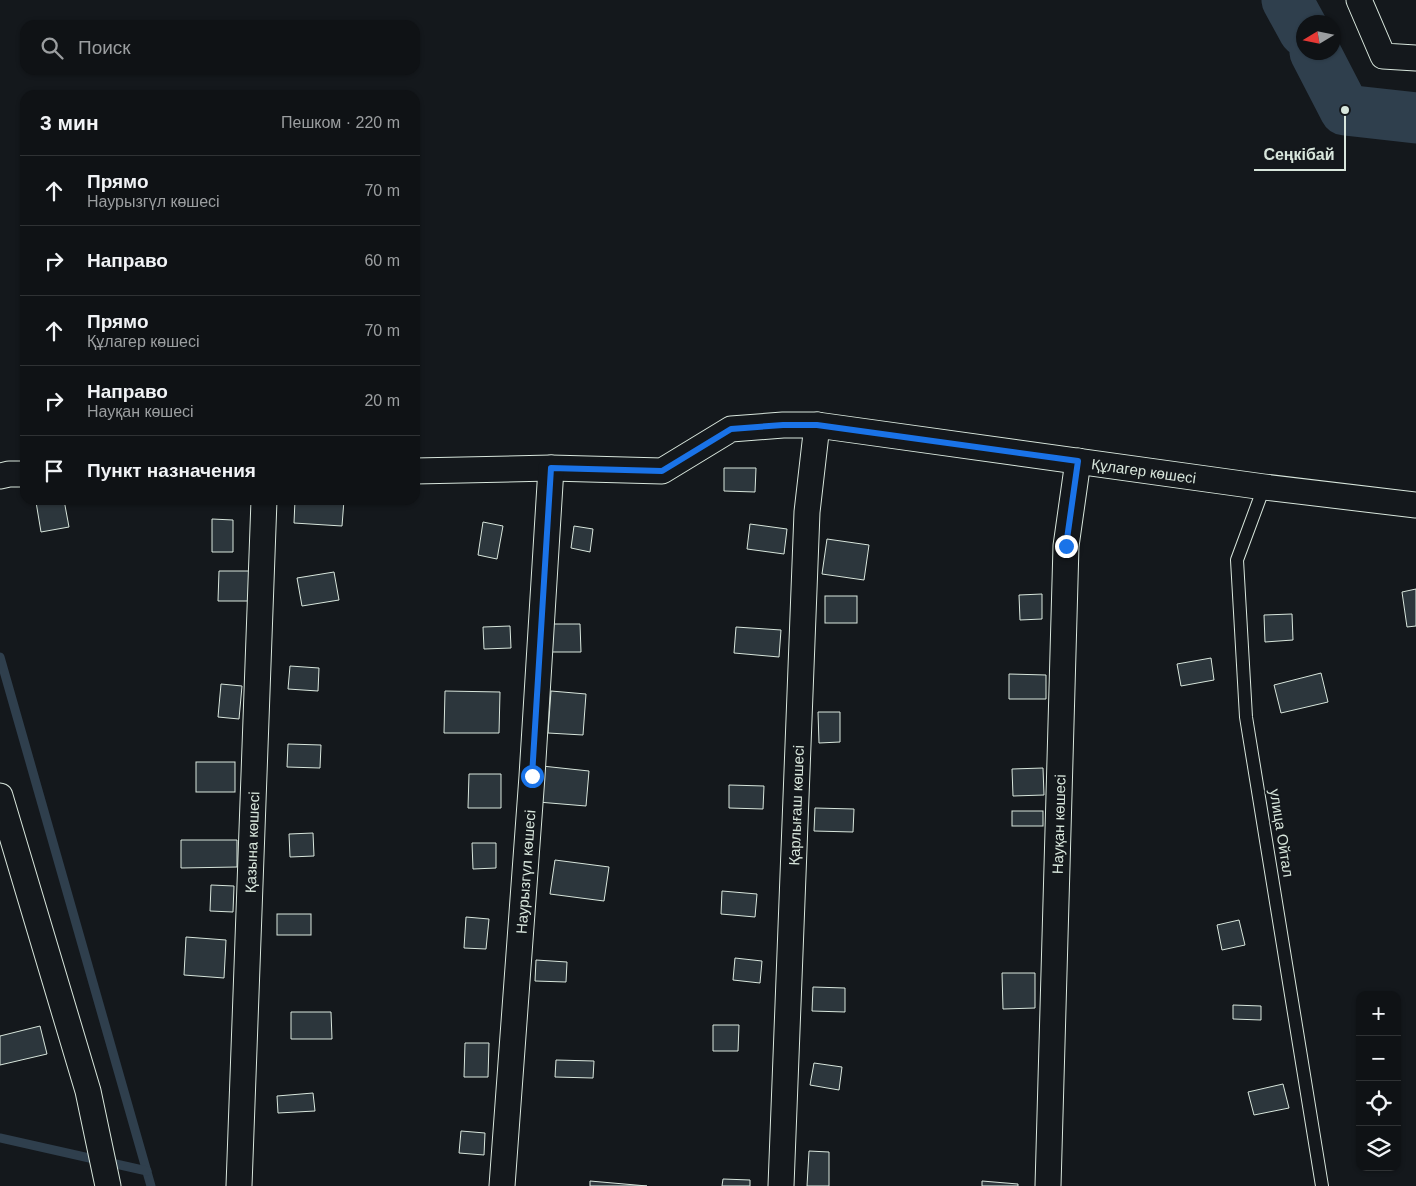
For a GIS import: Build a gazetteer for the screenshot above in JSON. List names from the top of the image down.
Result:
{
  "streets": {
    "street": [
      "Құлагер көшесі",
      "Қарлығаш көшесі",
      "Науқан көшесі",
      "Қазына көшесі",
      "Наурызгүл көшесі"
    ],
    "lane": ["улица Ойтал"]
  },
  "crossings": [
    ["Құлагер көшесі", "Қарлығаш көшесі"],
    ["Құлагер көшесі", "Науқан көшесі"],
    ["Құлагер көшесі", "улица Ойтал"],
    ["Құлагер көшесі", "Наурызгүл көшесі"]
  ],
  "places": ["Сеңкібай"],
  "north": "left",
  "page": {
    "search": "Поиск",
    "heading": ["3 мин", "Пешком · 220 m"],
    "list": [
      ["Прямо", "Наурызгүл көшесі", "70 m"],
      ["Направо", "60 m"],
      ["Прямо", "Құлагер көшесі", "70 m"],
      ["Направо", "Науқан көшесі", "20 m"],
      "Пункт назначения"
    ],
    "map_buttons": ["+", "−"]
  }
}
